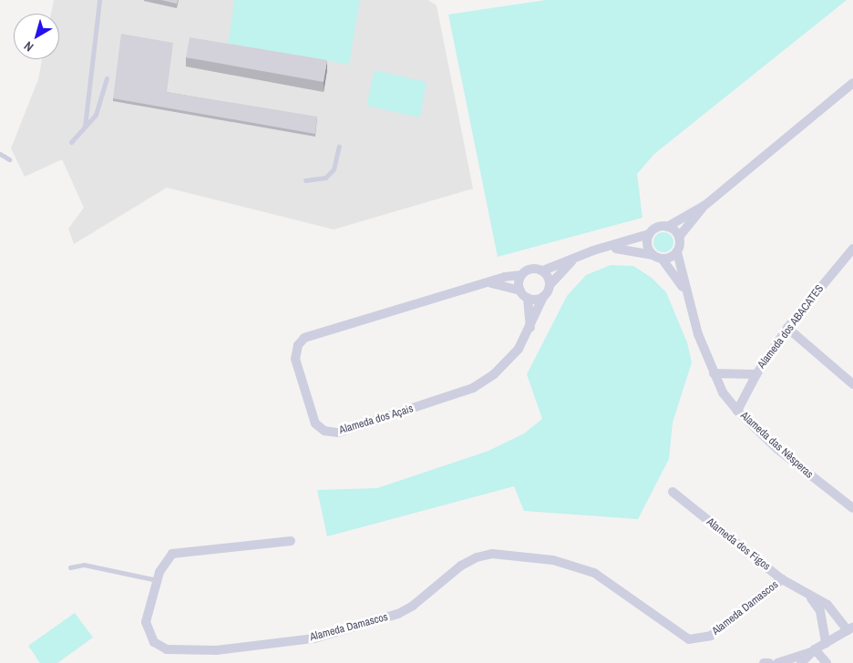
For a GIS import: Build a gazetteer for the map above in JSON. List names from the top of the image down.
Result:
{
  "streets": {
    "street": [
      "Alameda dos ABACATES",
      "Alameda dos Açais",
      "Alameda das Nêsperas",
      "Alameda dos Figos",
      "Alameda Damascos"
    ]
  },
  "crossings": [
    ["Alameda dos ABACATES", "Alameda das Nêsperas"],
    ["Alameda dos Figos", "Alameda Damascos"]
  ],
  "north": "bottom left"
}
